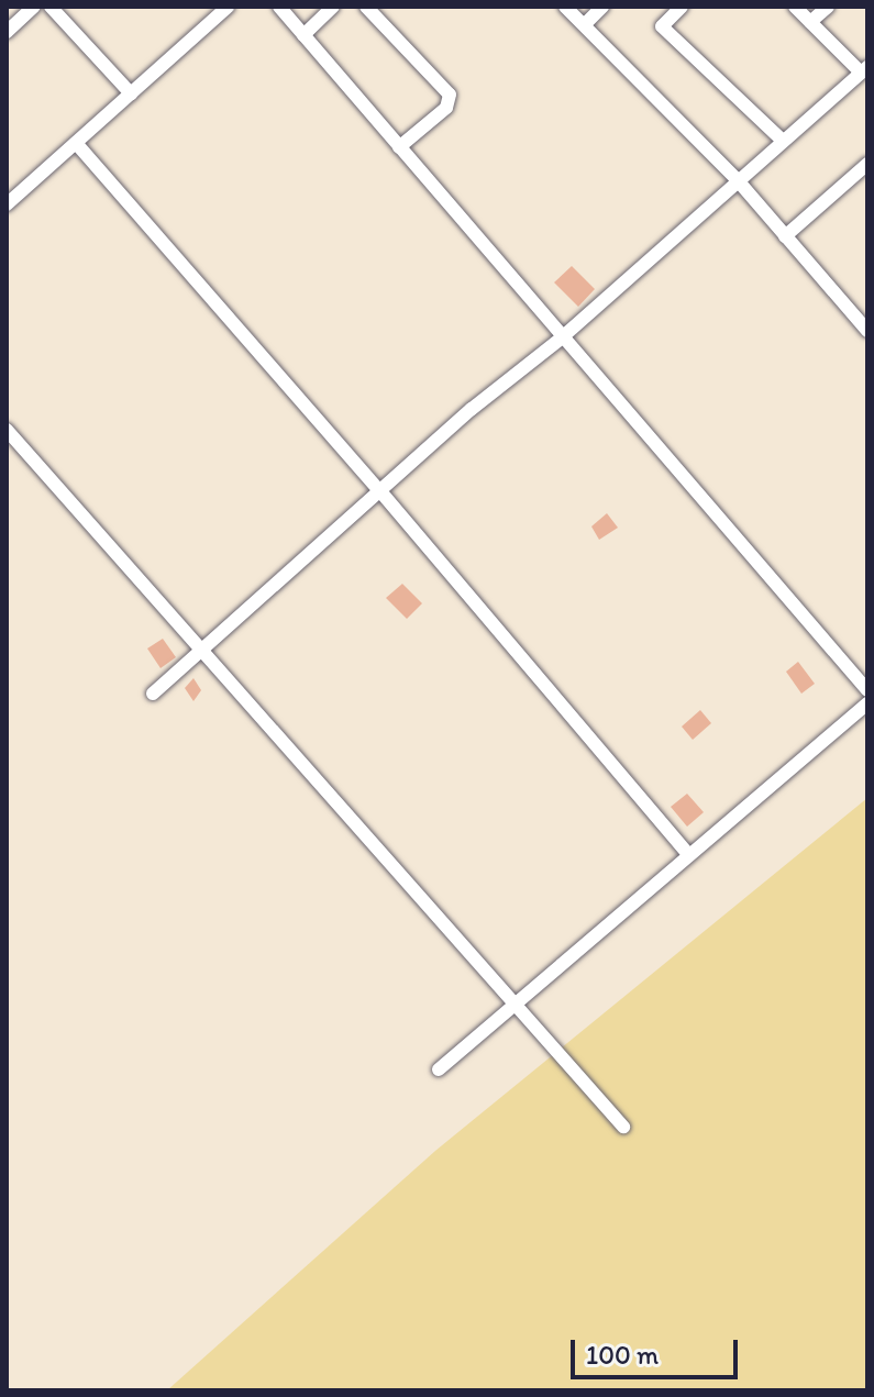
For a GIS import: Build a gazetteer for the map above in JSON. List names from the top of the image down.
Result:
{
  "scale_bar": "100 m"
}
